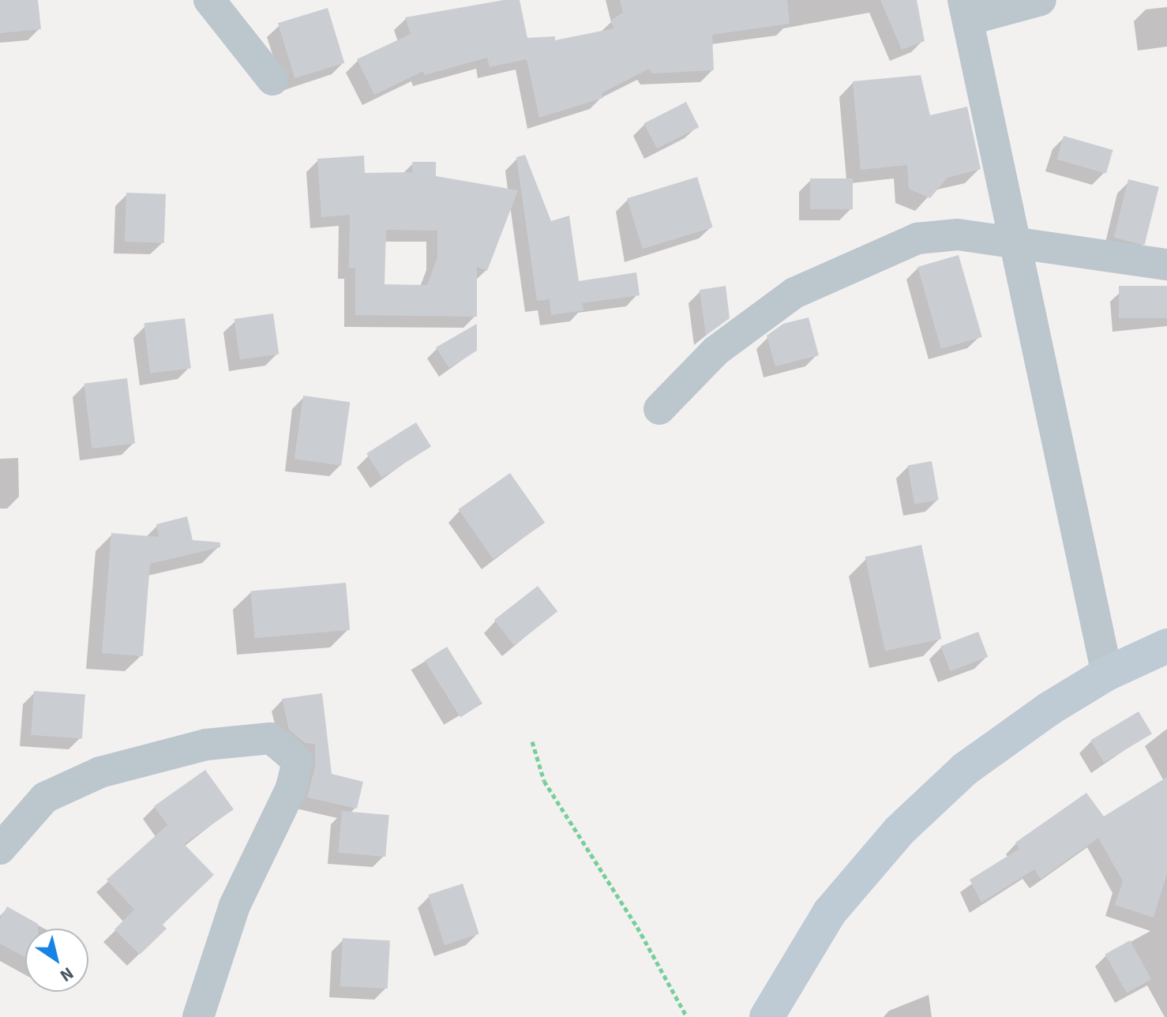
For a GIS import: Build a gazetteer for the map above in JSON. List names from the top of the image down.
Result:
{
  "north": "bottom right"
}
